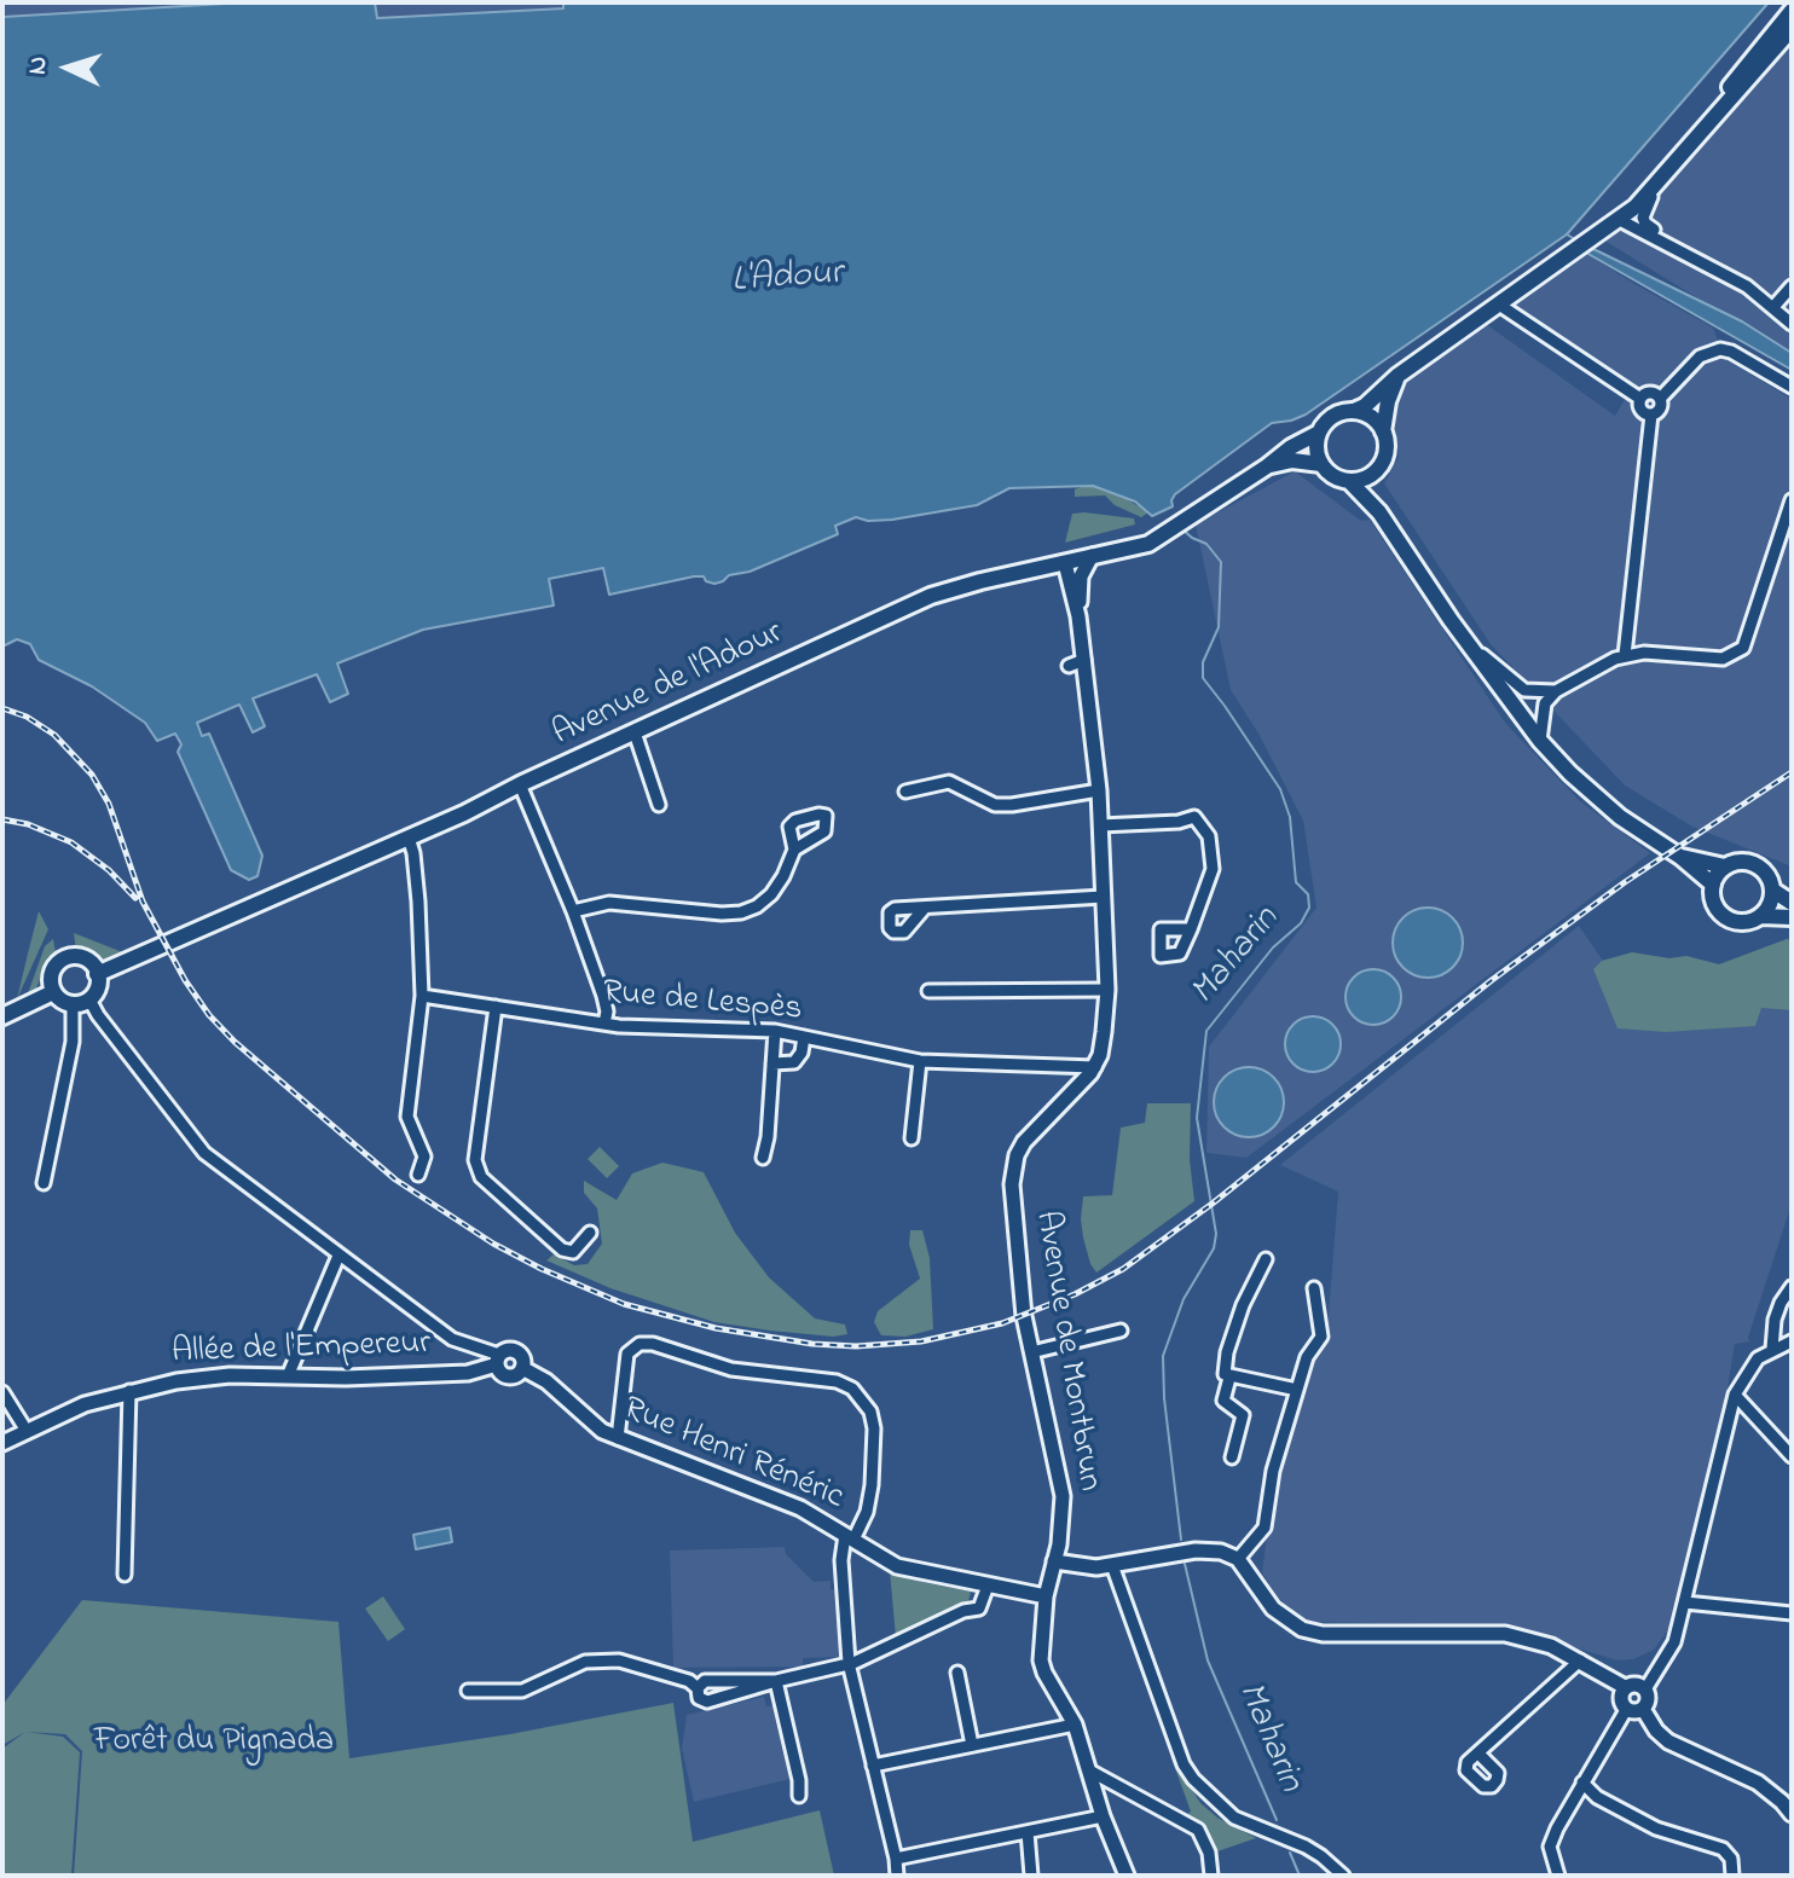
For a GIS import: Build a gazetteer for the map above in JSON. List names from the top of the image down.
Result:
{
  "streets": {
    "main road": ["Avenue de l'Adour"],
    "street": [
      "Rue de Lespès",
      "Allée de l'Empereur",
      "Avenue de Montbrun",
      "Rue Henri Rénéric"
    ]
  },
  "crossings": [
    ["Rue de Lespès", "Avenue de Montbrun"],
    ["Allée de l'Empereur", "Rue Henri Rénéric"],
    ["Avenue de Montbrun", "Rue Henri Rénéric"]
  ],
  "water": ["L'Adour", "Maharin"],
  "parks": ["Forêt du Pignada"],
  "north": "left"
}
